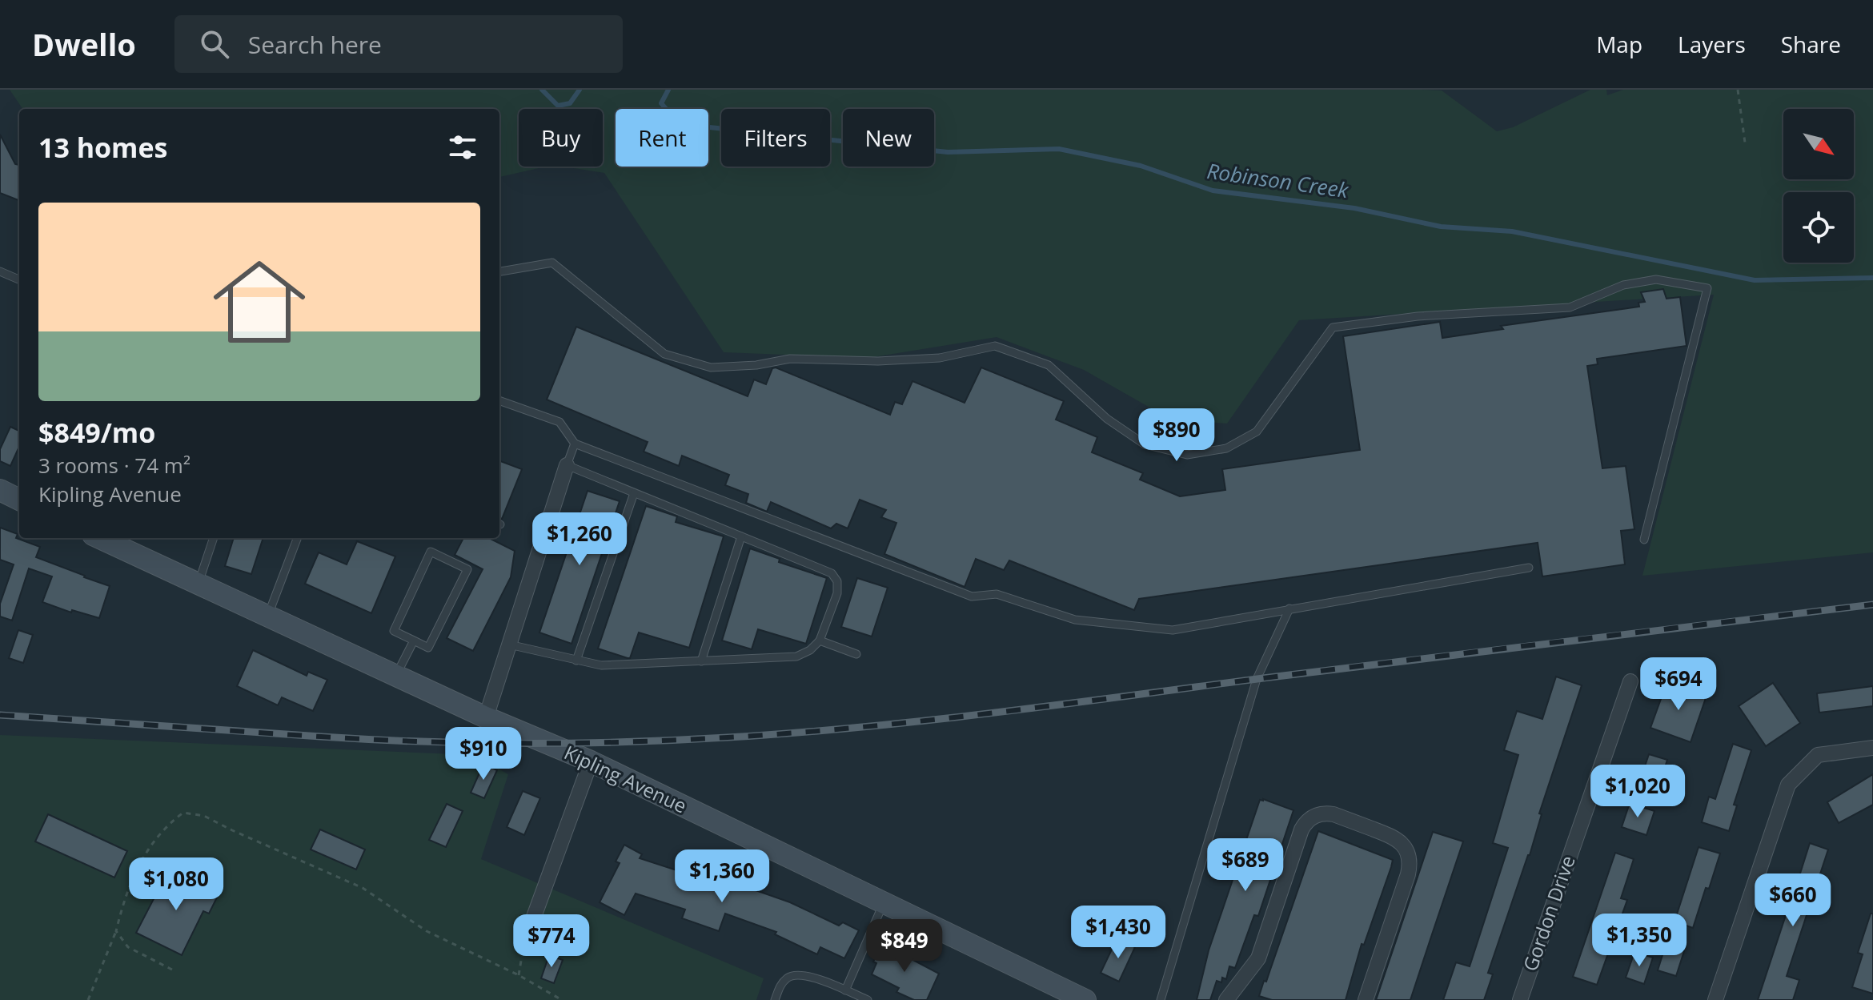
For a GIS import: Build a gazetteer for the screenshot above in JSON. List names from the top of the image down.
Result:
{
  "streets": {
    "street": ["Kipling Avenue", "Gordon Drive"]
  },
  "water": ["Robinson Creek"],
  "north": "bottom right",
  "page": {
    "header": "Dwello",
    "search": "Search here",
    "nav": ["Map", "Layers", "Share"],
    "chip": [
      "Buy",
      "Rent",
      "Filters",
      "New"
    ],
    "heading": "13 homes",
    "list": [
      {
        "name": "$849/mo",
        "note": "3 rooms · 74 m² · Kipling Avenue"
      }
    ],
    "price": [
      "$890",
      "$1,260",
      "$694",
      "$910",
      "$1,020",
      "$689",
      "$1,360",
      "$1,080",
      "$660",
      "$1,430",
      "$1,350",
      "$774",
      "$849"
    ]
  }
}
